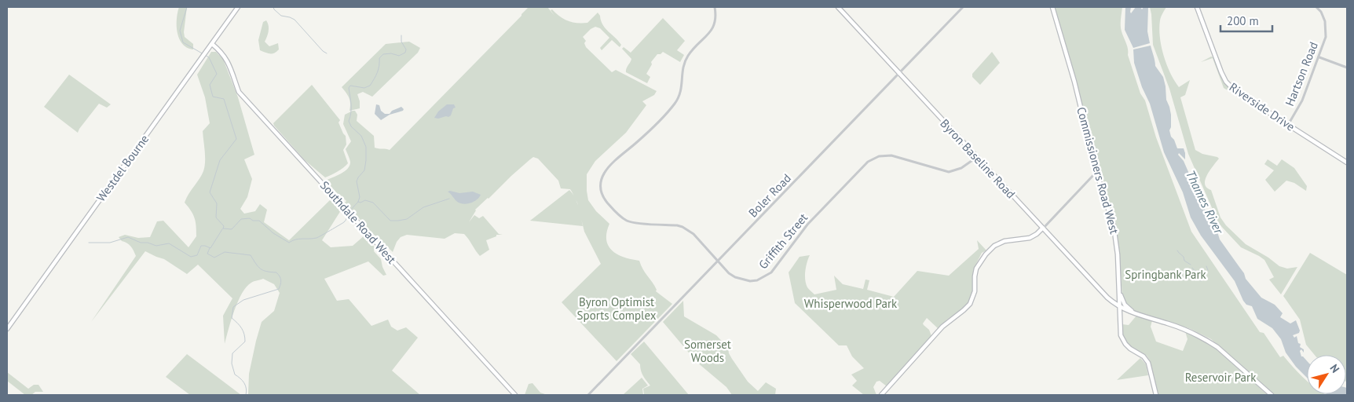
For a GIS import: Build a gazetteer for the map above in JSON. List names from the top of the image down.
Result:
{
  "streets": {
    "main road": [
      "Riverside Drive",
      "Byron Baseline Road",
      "Westdel Bourne",
      "Commissioners Road West",
      "Southdale Road West"
    ],
    "street": ["Hartson Road", "Boler Road", "Griffith Street"]
  },
  "crossings": [
    ["Hartson Road", "Riverside Drive"],
    ["Byron Baseline Road", "Commissioners Road West"],
    ["Byron Baseline Road", "Boler Road"],
    ["Byron Baseline Road", "Griffith Street"],
    ["Westdel Bourne", "Southdale Road West"],
    ["Boler Road", "Griffith Street"]
  ],
  "water": ["Thames River"],
  "parks": [
    "Springbank Park",
    "Byron Optimist Sports Complex",
    "Whisperwood Park",
    "Somerset Woods",
    "Reservoir Park"
  ],
  "scale_bar": "200 m",
  "north": "top right"
}
